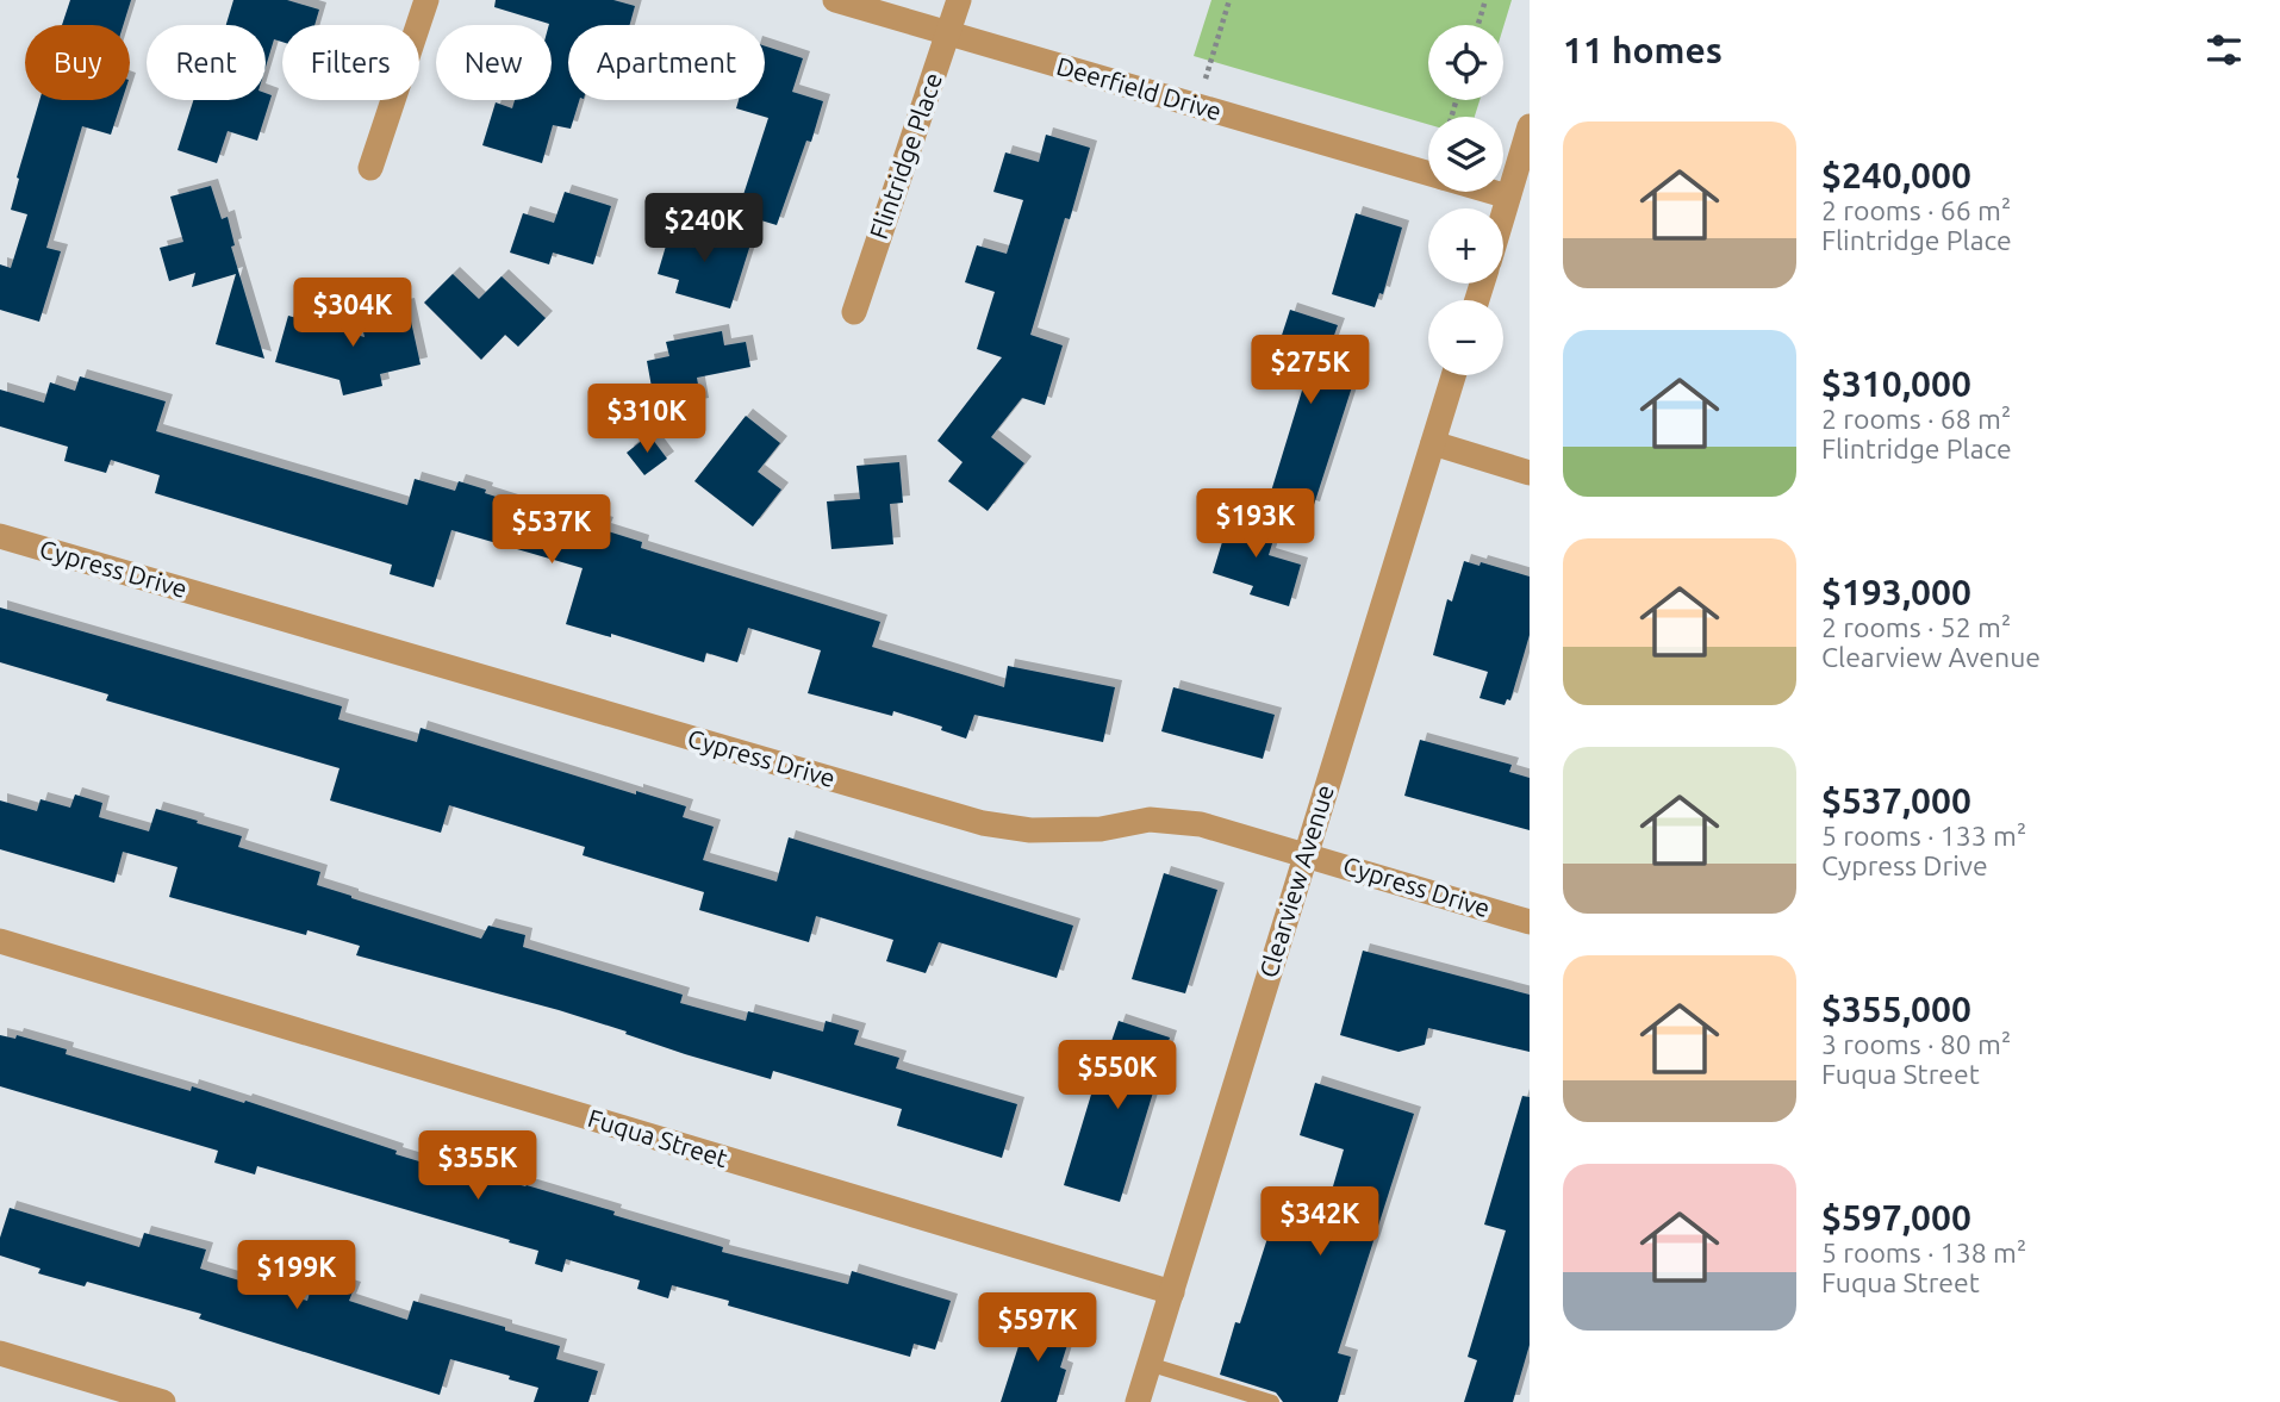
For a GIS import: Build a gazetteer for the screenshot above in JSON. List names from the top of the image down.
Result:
{
  "streets": {
    "street": [
      "Deerfield Drive",
      "Flintridge Place",
      "Cypress Drive",
      "Clearview Avenue",
      "Fuqua Street"
    ]
  },
  "crossings": [
    ["Deerfield Drive", "Flintridge Place"],
    ["Cypress Drive", "Clearview Avenue"],
    ["Clearview Avenue", "Fuqua Street"]
  ],
  "page": {
    "heading": "11 homes",
    "map_buttons": ["+", "−"],
    "chip": [
      "Buy",
      "Rent",
      "Filters",
      "New",
      "Apartment"
    ],
    "list": [
      {
        "name": "$240,000",
        "note": "2 rooms · 66 m² · Flintridge Place"
      },
      {
        "name": "$310,000",
        "note": "2 rooms · 68 m² · Flintridge Place"
      },
      {
        "name": "$193,000",
        "note": "2 rooms · 52 m² · Clearview Avenue"
      },
      {
        "name": "$537,000",
        "note": "5 rooms · 133 m² · Cypress Drive"
      },
      {
        "name": "$355,000",
        "note": "3 rooms · 80 m² · Fuqua Street"
      },
      {
        "name": "$597,000",
        "note": "5 rooms · 138 m² · Fuqua Street"
      }
    ],
    "price": [
      "$240K",
      "$304K",
      "$275K",
      "$310K",
      "$193K",
      "$537K",
      "$550K",
      "$355K",
      "$342K",
      "$199K",
      "$597K"
    ]
  }
}
